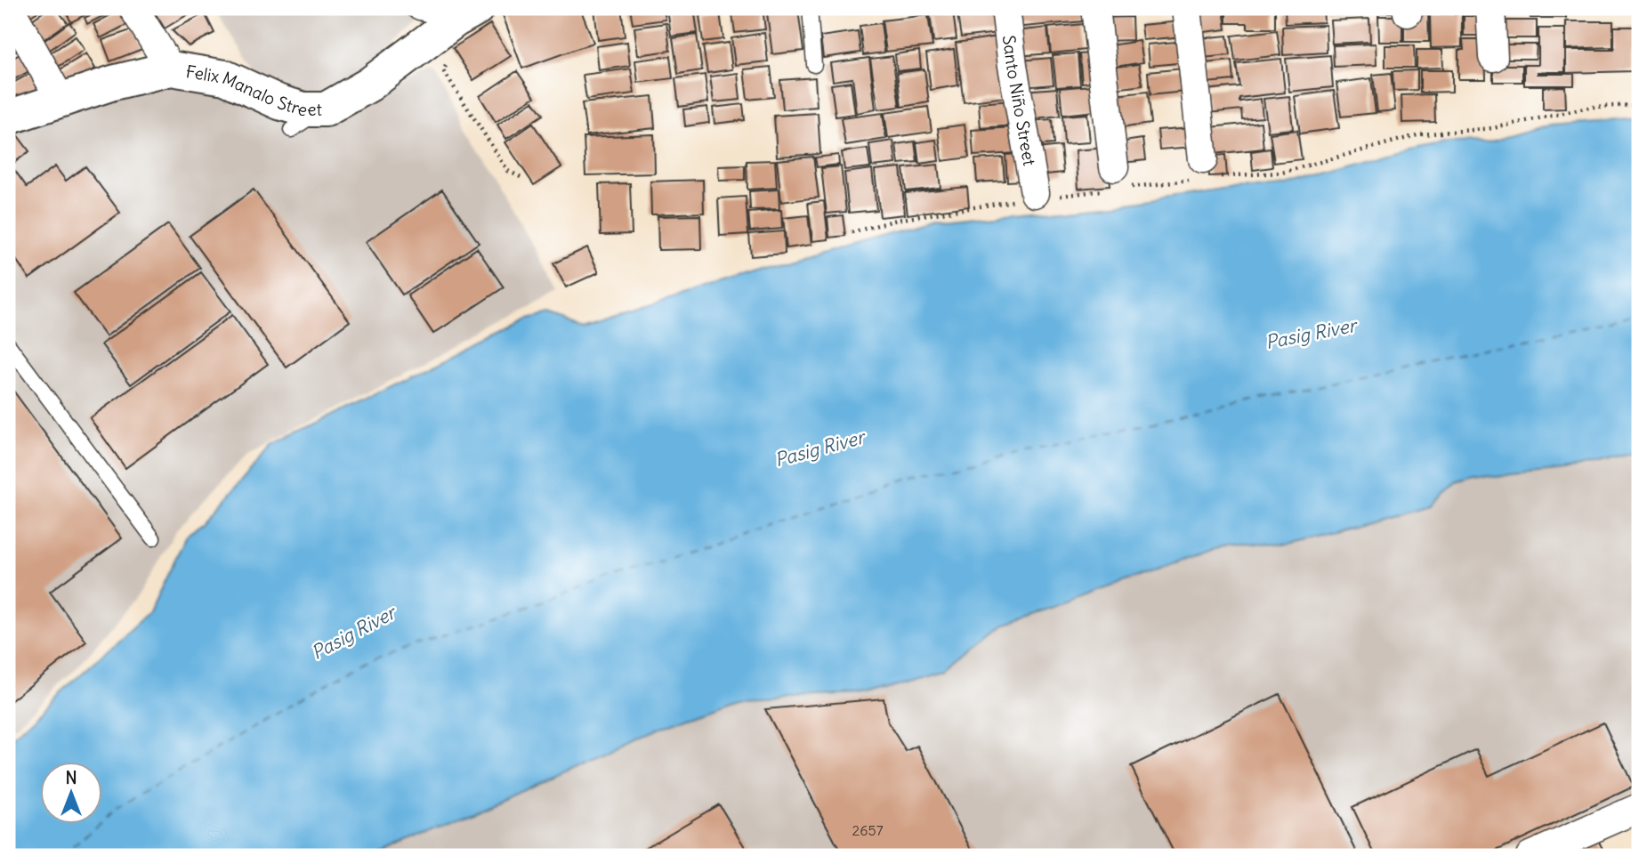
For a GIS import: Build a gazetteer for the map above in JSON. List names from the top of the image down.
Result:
{
  "streets": {
    "street": ["Felix Manalo Street", "Santo Niño Street"]
  },
  "water": ["Pasig River"],
  "house_numbers": ["2657"],
  "north": "top"
}
